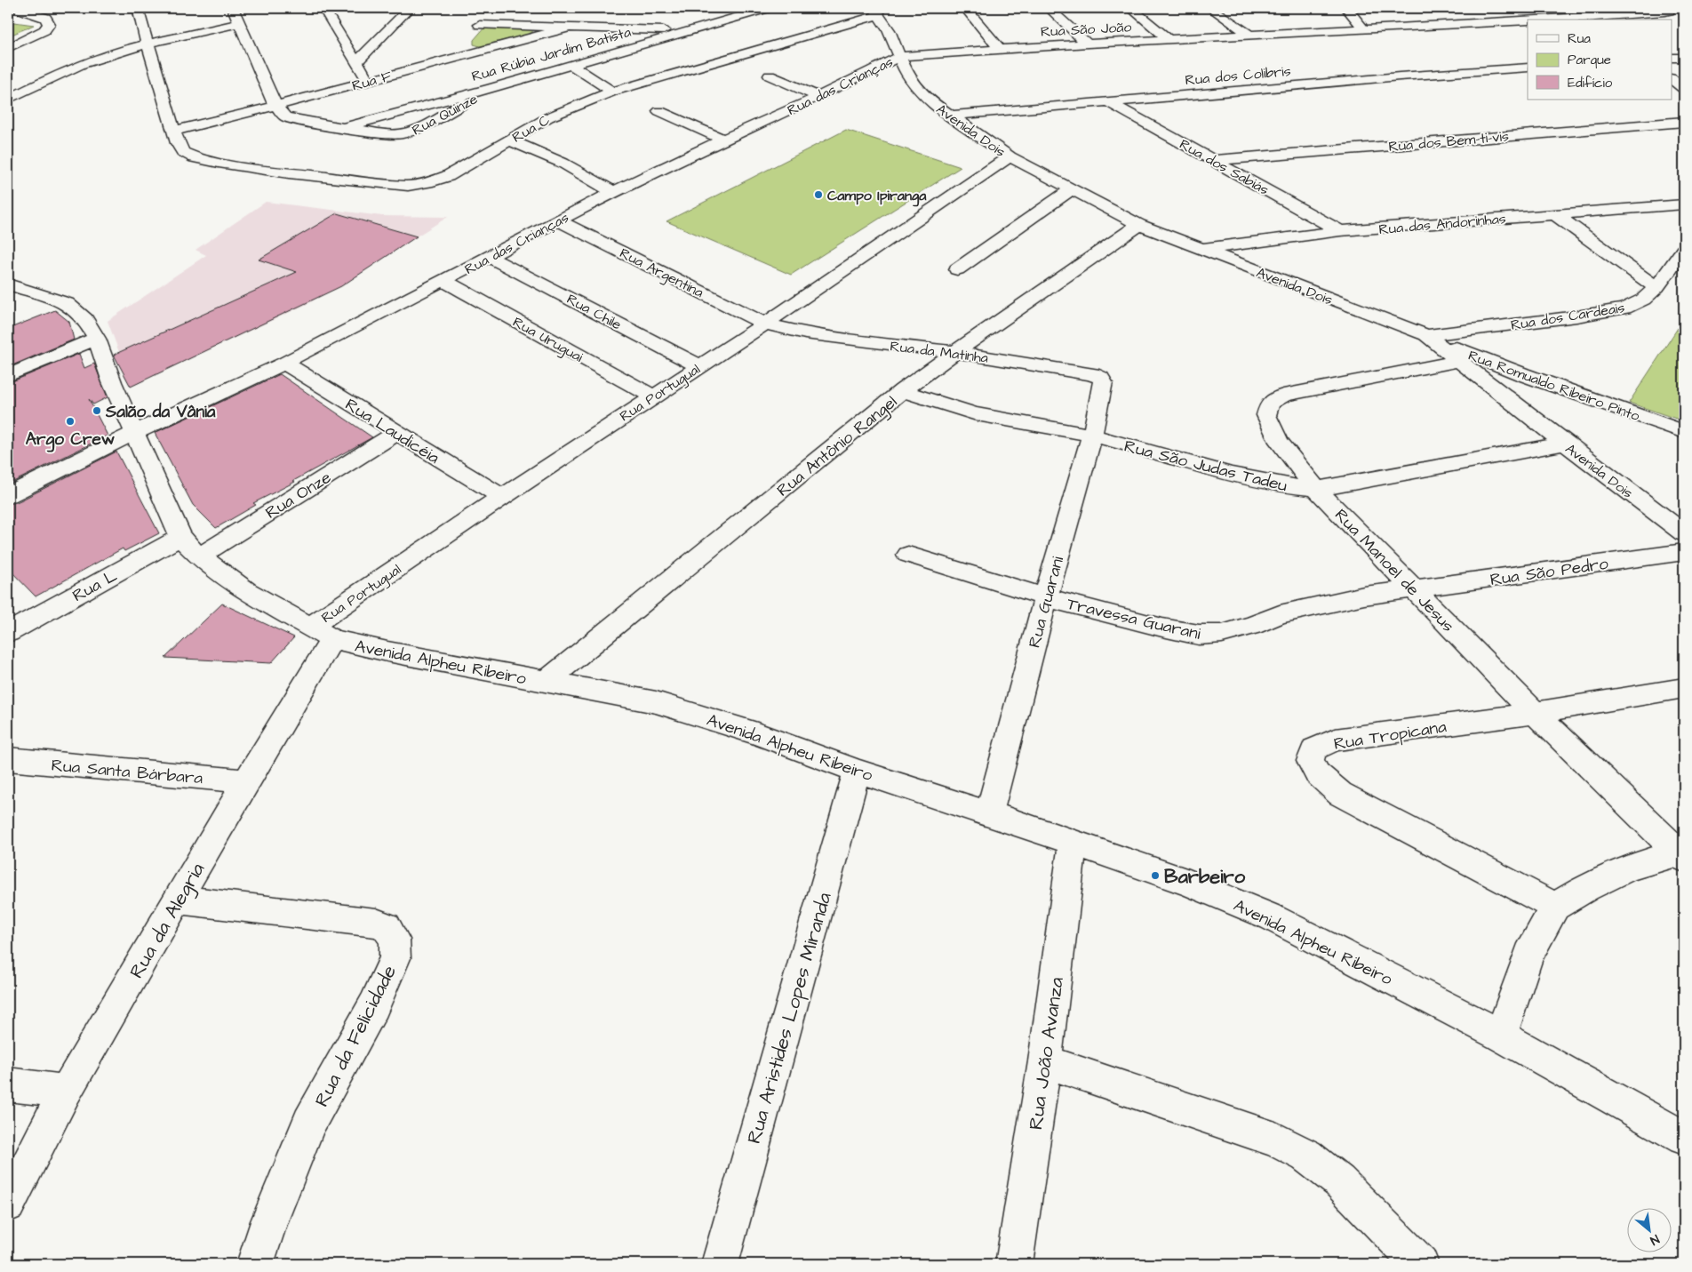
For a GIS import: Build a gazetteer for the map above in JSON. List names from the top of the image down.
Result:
{
  "streets": {
    "street": [
      "Rua São João",
      "Rua Rúbia Jardim Batista",
      "Rua dos Colibris",
      "Rua F",
      "Rua das Crianças",
      "Rua Quinze",
      "Rua C",
      "Avenida Dois",
      "Rua dos Bem-ti-vis",
      "Rua dos Sabiás",
      "Rua das Andorinhas",
      "Rua Argentina",
      "Rua Chile",
      "Rua dos Cardeais",
      "Rua Uruguai",
      "Rua da Matinha",
      "Rua Romualdo Ribeiro Pinto",
      "Rua Portugual",
      "Rua Laudicéia",
      "Rua Antônio Rangel",
      "Rua São Judas Tadeu",
      "Rua Onze",
      "Rua Manoel de Jesus",
      "Rua São Pedro",
      "Rua L",
      "Rua Guarani",
      "Travessa Guarani",
      "Avenida Alpheu Ribeiro",
      "Rua Tropicana",
      "Rua Santa Bárbara",
      "Rua da Alegria",
      "Rua Aristides Lopes Miranda",
      "Rua da Felicidade",
      "Rua João Avanza"
    ]
  },
  "crossings": [
    ["Rua São João", "Rua das Crianças"],
    ["Rua São João", "Avenida Dois"],
    ["Rua Rúbia Jardim Batista", "Rua Quinze"],
    ["Rua dos Colibris", "Avenida Dois"],
    ["Rua dos Colibris", "Rua dos Sabiás"],
    ["Rua F", "Rua Quinze"],
    ["Rua F", "Rua C"],
    ["Rua das Crianças", "Avenida Dois"],
    ["Rua das Crianças", "Rua Argentina"],
    ["Rua das Crianças", "Rua Chile"],
    ["Rua das Crianças", "Rua Uruguai"],
    ["Rua das Crianças", "Rua Laudicéia"],
    ["Rua das Crianças", "Avenida Alpheu Ribeiro"],
    ["Rua C", "Avenida Dois"],
    ["Avenida Dois", "Rua das Andorinhas"],
    ["Avenida Dois", "Rua dos Cardeais"],
    ["Avenida Dois", "Rua Romualdo Ribeiro Pinto"],
    ["Avenida Dois", "Rua Portugual"],
    ["Avenida Dois", "Rua Antônio Rangel"],
    ["Avenida Dois", "Rua São Judas Tadeu"],
    ["Avenida Dois", "Rua Manoel de Jesus"],
    ["Rua dos Bem-ti-vis", "Rua dos Sabiás"],
    ["Rua dos Sabiás", "Rua das Andorinhas"],
    ["Rua Argentina", "Rua da Matinha"],
    ["Rua Argentina", "Rua Portugual"],
    ["Rua Chile", "Rua Portugual"],
    ["Rua dos Cardeais", "Rua Romualdo Ribeiro Pinto"],
    ["Rua Uruguai", "Rua Portugual"],
    ["Rua da Matinha", "Rua Portugual"],
    ["Rua da Matinha", "Rua Antônio Rangel"],
    ["Rua da Matinha", "Rua Guarani"],
    ["Rua Portugual", "Rua Laudicéia"],
    ["Rua Portugual", "Avenida Alpheu Ribeiro"],
    ["Rua Portugual", "Rua da Alegria"],
    ["Rua Laudicéia", "Rua Onze"],
    ["Rua Antônio Rangel", "Rua São Judas Tadeu"],
    ["Rua Antônio Rangel", "Avenida Alpheu Ribeiro"],
    ["Rua São Judas Tadeu", "Rua Manoel de Jesus"],
    ["Rua São Judas Tadeu", "Rua Guarani"],
    ["Rua Onze", "Avenida Alpheu Ribeiro"],
    ["Rua Manoel de Jesus", "Rua São Pedro"],
    ["Rua Manoel de Jesus", "Travessa Guarani"],
    ["Rua Manoel de Jesus", "Rua Tropicana"],
    ["Rua São Pedro", "Travessa Guarani"],
    ["Rua L", "Avenida Alpheu Ribeiro"],
    ["Rua Guarani", "Travessa Guarani"],
    ["Rua Guarani", "Avenida Alpheu Ribeiro"],
    ["Avenida Alpheu Ribeiro", "Rua da Alegria"],
    ["Avenida Alpheu Ribeiro", "Rua Aristides Lopes Miranda"],
    ["Avenida Alpheu Ribeiro", "Rua João Avanza"],
    ["Rua Santa Bárbara", "Rua da Alegria"],
    ["Rua da Alegria", "Rua da Felicidade"]
  ],
  "places": [
    "Campo Ipiranga",
    "Salão da Vânia",
    "Argo Crew",
    "Barbeiro"
  ],
  "legend": ["Rua", "Parque", "Edifício"],
  "north": "bottom right"
}
